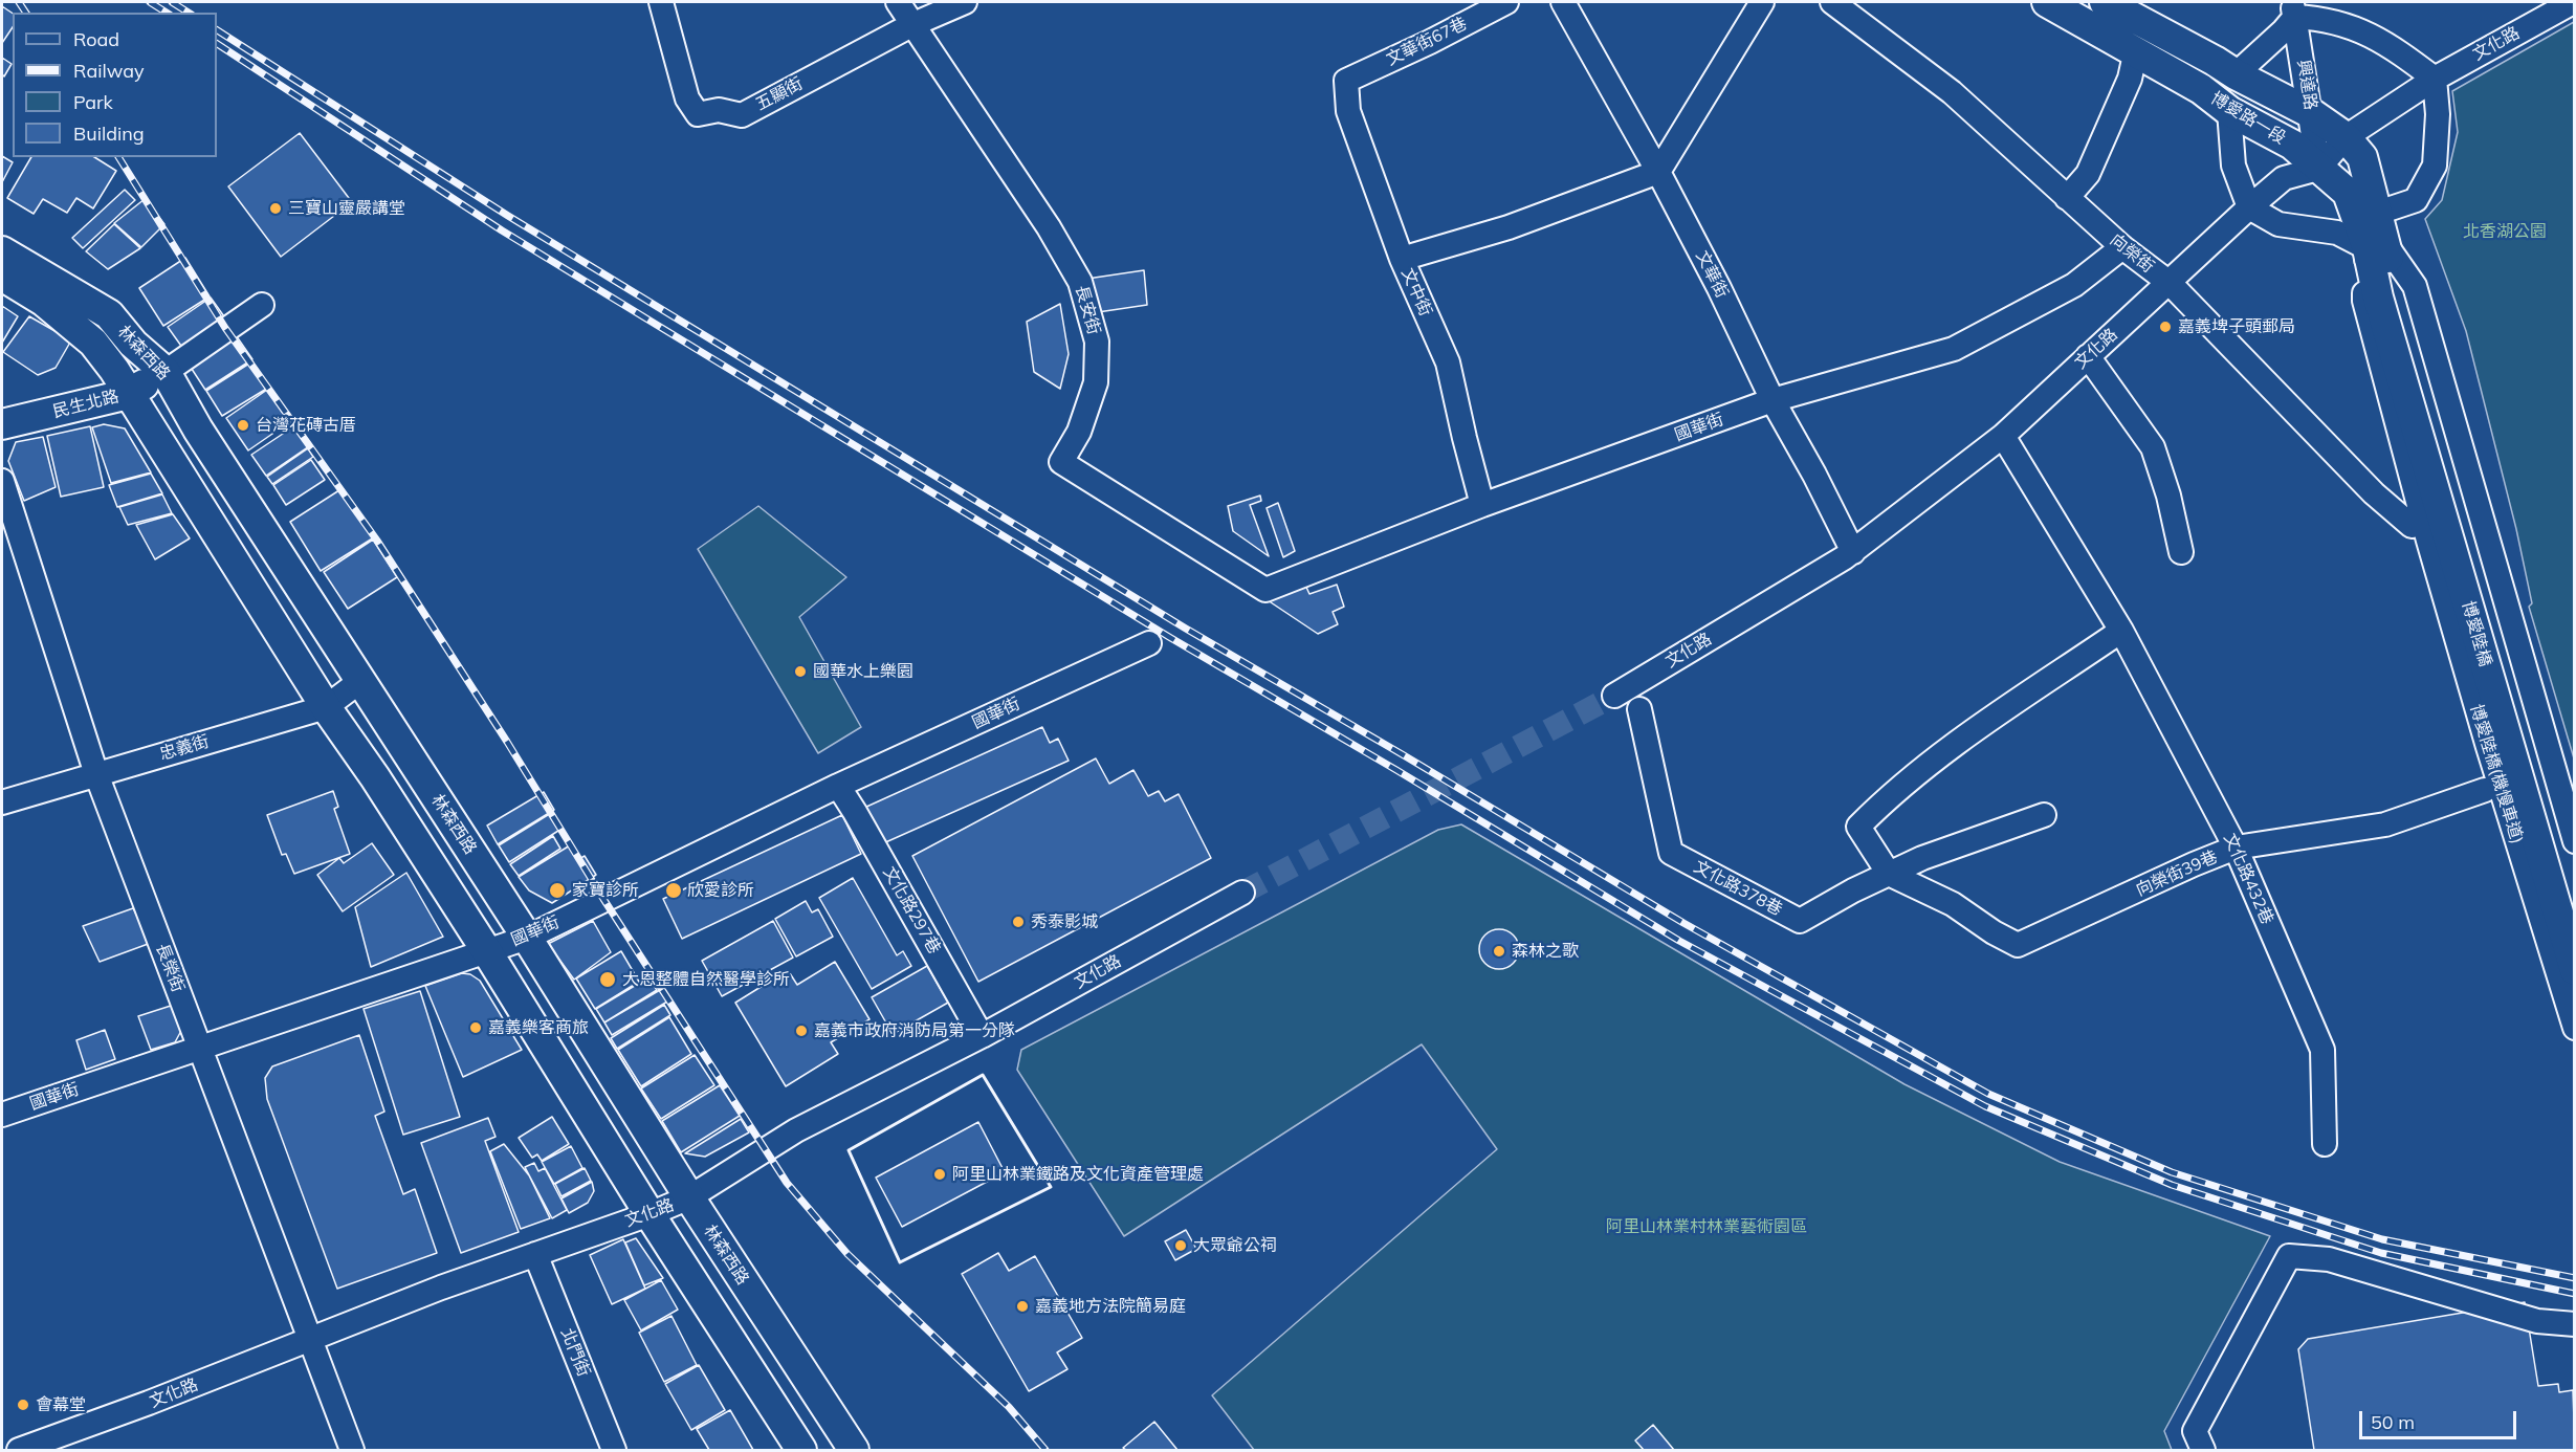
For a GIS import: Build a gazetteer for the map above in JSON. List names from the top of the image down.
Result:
{
  "streets": {
    "main road": [
      "博愛路一段",
      "林森西路",
      "民生北路",
      "博愛陸橋"
    ],
    "street": [
      "文華街67巷",
      "文化路",
      "興達路",
      "五顯街",
      "向榮街",
      "文華街",
      "文中街",
      "長安街",
      "國華街",
      "忠義街",
      "博愛陸橋(機慢車道)",
      "向榮街39巷",
      "文化路432巷",
      "文化路378巷",
      "文化路297巷",
      "長榮街",
      "北門街"
    ]
  },
  "crossings": [
    ["文華街67巷", "文中街"],
    ["文化路", "興達路"],
    ["文化路", "博愛路一段"],
    ["文化路", "向榮街"],
    ["文化路", "文華街"],
    ["文化路", "林森西路"],
    ["文化路", "文化路432巷"],
    ["文化路", "文化路297巷"],
    ["文化路", "長榮街"],
    ["文化路", "北門街"],
    ["興達路", "博愛路一段"],
    ["五顯街", "長安街"],
    ["博愛路一段", "博愛陸橋"],
    ["博愛路一段", "博愛陸橋(機慢車道)"],
    ["向榮街", "國華街"],
    ["文華街", "國華街"],
    ["文中街", "國華街"],
    ["長安街", "國華街"],
    ["林森西路", "民生北路"],
    ["林森西路", "國華街"],
    ["林森西路", "忠義街"],
    ["國華街", "文化路297巷"],
    ["國華街", "長榮街"],
    ["博愛陸橋", "博愛陸橋(機慢車道)"],
    ["忠義街", "長榮街"],
    ["向榮街39巷", "文化路432巷"],
    ["向榮街39巷", "文化路378巷"]
  ],
  "parks": ["北香湖公園", "阿里山林業村林業藝術園區"],
  "places": [
    "三寶山靈嚴講堂",
    "嘉義埤子頭郵局",
    "台灣花磚古厝",
    "國華水上樂園",
    "家寶診所",
    "欣愛診所",
    "秀泰影城",
    "森林之歌",
    "大恩整體自然醫學診所",
    "嘉義樂客商旅",
    "嘉義市政府消防局第一分隊",
    "阿里山林業鐵路及文化資產管理處",
    "大眾爺公祠",
    "嘉義地方法院簡易庭",
    "會幕堂"
  ],
  "legend": [
    "Road",
    "Railway",
    "Park",
    "Building"
  ],
  "scale_bar": "50 m"
}
